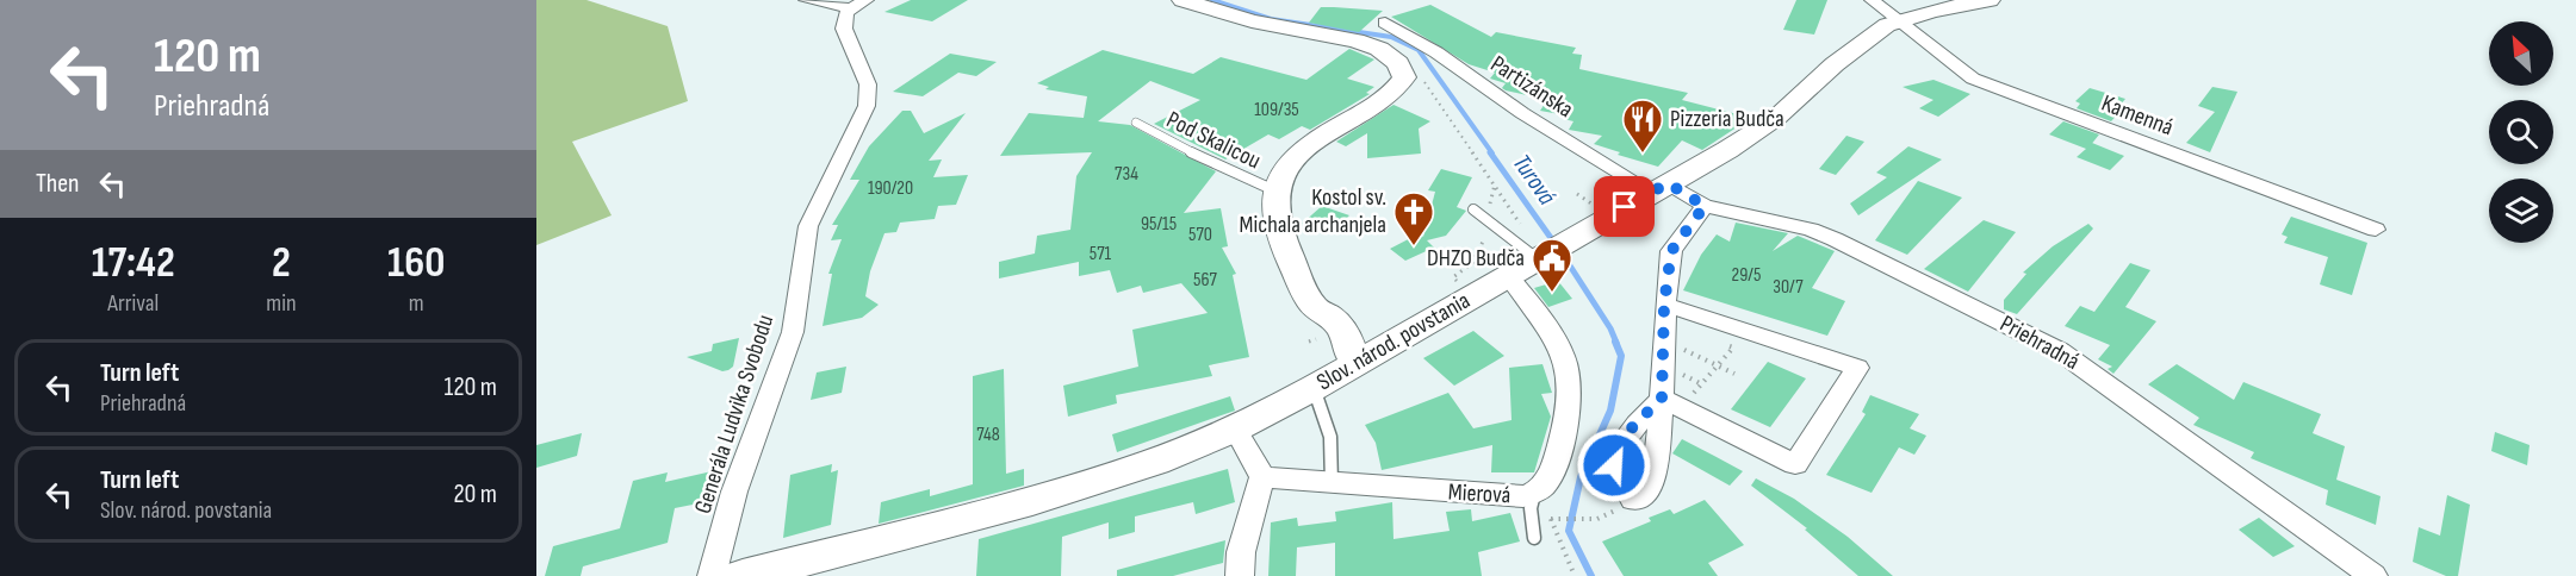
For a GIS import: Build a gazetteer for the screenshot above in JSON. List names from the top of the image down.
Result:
{
  "streets": {
    "street": [
      "Partizánska",
      "Kamenná",
      "Slov. národ. povstania",
      "Priehradná",
      "Generála Ludvika Svobodu",
      "Mierová"
    ],
    "lane": ["Pod Skalicou"]
  },
  "crossings": [
    ["Partizánska", "Slov. národ. povstania"],
    ["Partizánska", "Priehradná"],
    ["Kamenná", "Slov. národ. povstania"],
    ["Slov. národ. povstania", "Priehradná"],
    ["Slov. národ. povstania", "Mierová"]
  ],
  "water": ["Turová"],
  "places": {
    "restaurant": ["Pizzeria Budča"],
    "church": ["Kostol sv. Michala archanjela"],
    "public building": ["DHZO Budča"]
  },
  "house_numbers": [
    "109/35",
    "734",
    "190/20",
    "95/15",
    "570",
    "571",
    "29/5",
    "567",
    "30/7",
    "748"
  ],
  "north": "top left",
  "page": {
    "turn": ["120 m", "Priehradná"],
    "then": "Then",
    "eta": [
      "17:42",
      "Arrival",
      "2",
      "min",
      "160",
      "m"
    ],
    "list": [
      {
        "name": "Turn left",
        "note": "Priehradná",
        "value": "120 m"
      },
      {
        "name": "Turn left",
        "note": "Slov. národ. povstania",
        "value": "20 m"
      }
    ]
  }
}
